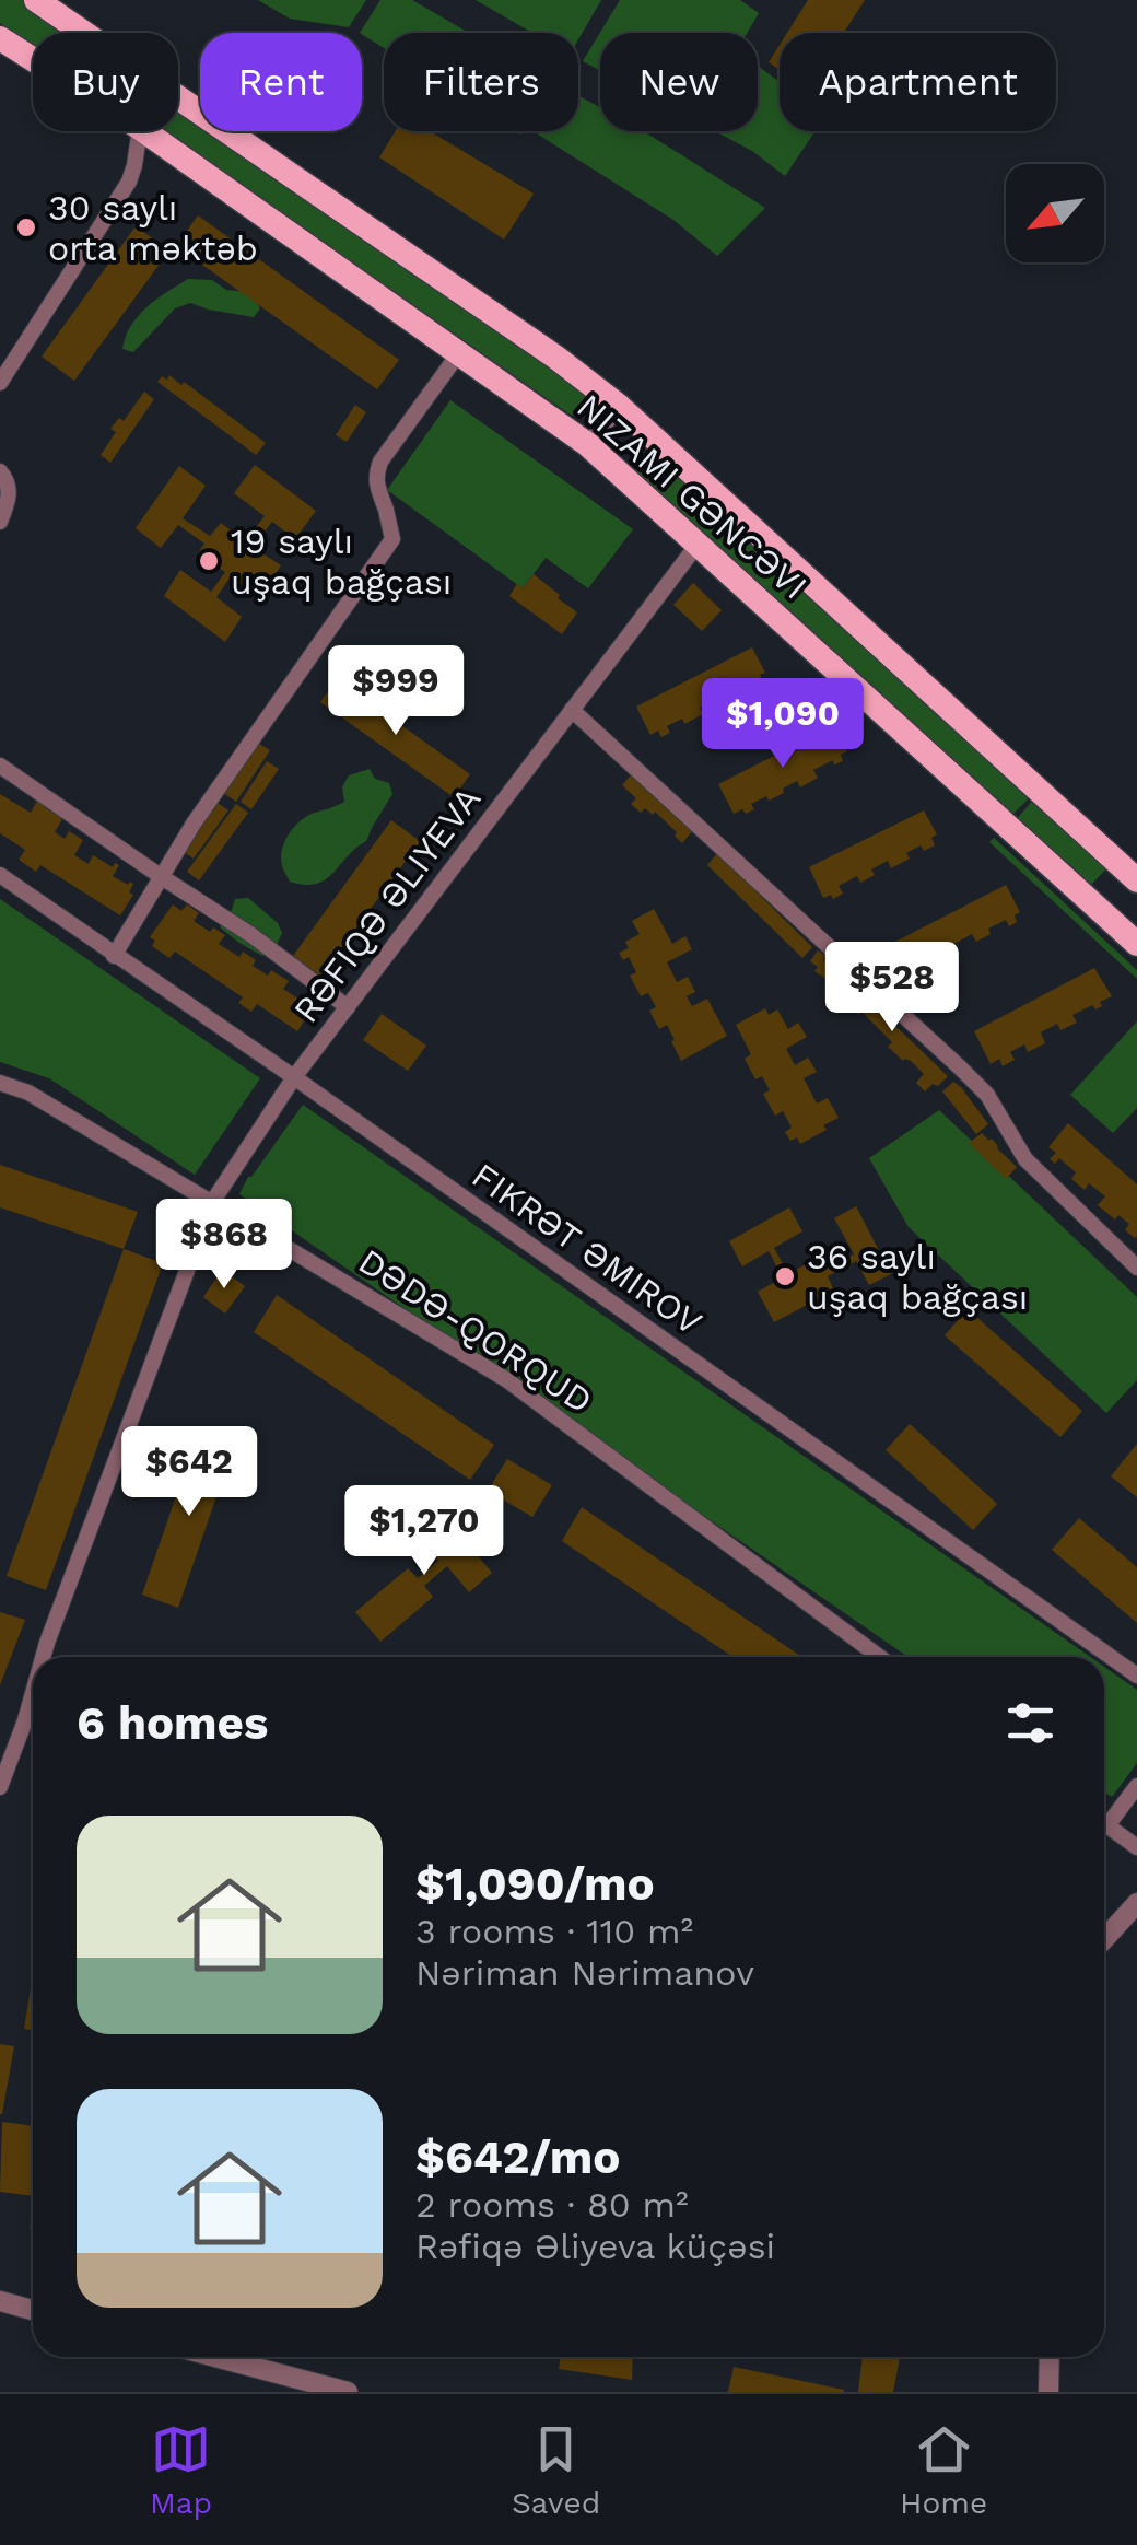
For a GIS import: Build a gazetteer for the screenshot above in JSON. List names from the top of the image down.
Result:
{
  "streets": {
    "main road": ["NIZAMI GƏNCƏVI"],
    "street": ["RƏFIQƏ ƏLIYEVA", "FIKRƏT ƏMIROV", "DƏDƏ-QORQUD"]
  },
  "crossings": [
    ["NIZAMI GƏNCƏVI", "RƏFIQƏ ƏLIYEVA"],
    ["RƏFIQƏ ƏLIYEVA", "FIKRƏT ƏMIROV"],
    ["RƏFIQƏ ƏLIYEVA", "DƏDƏ-QORQUD"]
  ],
  "places": ["30 saylı orta məktəb", "19 saylı uşaq bağçası", "36 saylı uşaq bağçası"],
  "north": "bottom left",
  "page": {
    "chip": [
      "Buy",
      "Rent",
      "Filters",
      "New",
      "Apartment"
    ],
    "price": [
      "$999",
      "$1,090",
      "$528",
      "$868",
      "$642",
      "$1,270"
    ],
    "heading": "6 homes",
    "list": [
      {
        "name": "$1,090/mo",
        "note": "3 rooms · 110 m² · Nəriman Nərimanov"
      },
      {
        "name": "$642/mo",
        "note": "2 rooms · 80 m² · Rəfiqə Əliyeva küçəsi"
      }
    ],
    "tabs": ["Map", "Saved", "Home"]
  }
}
